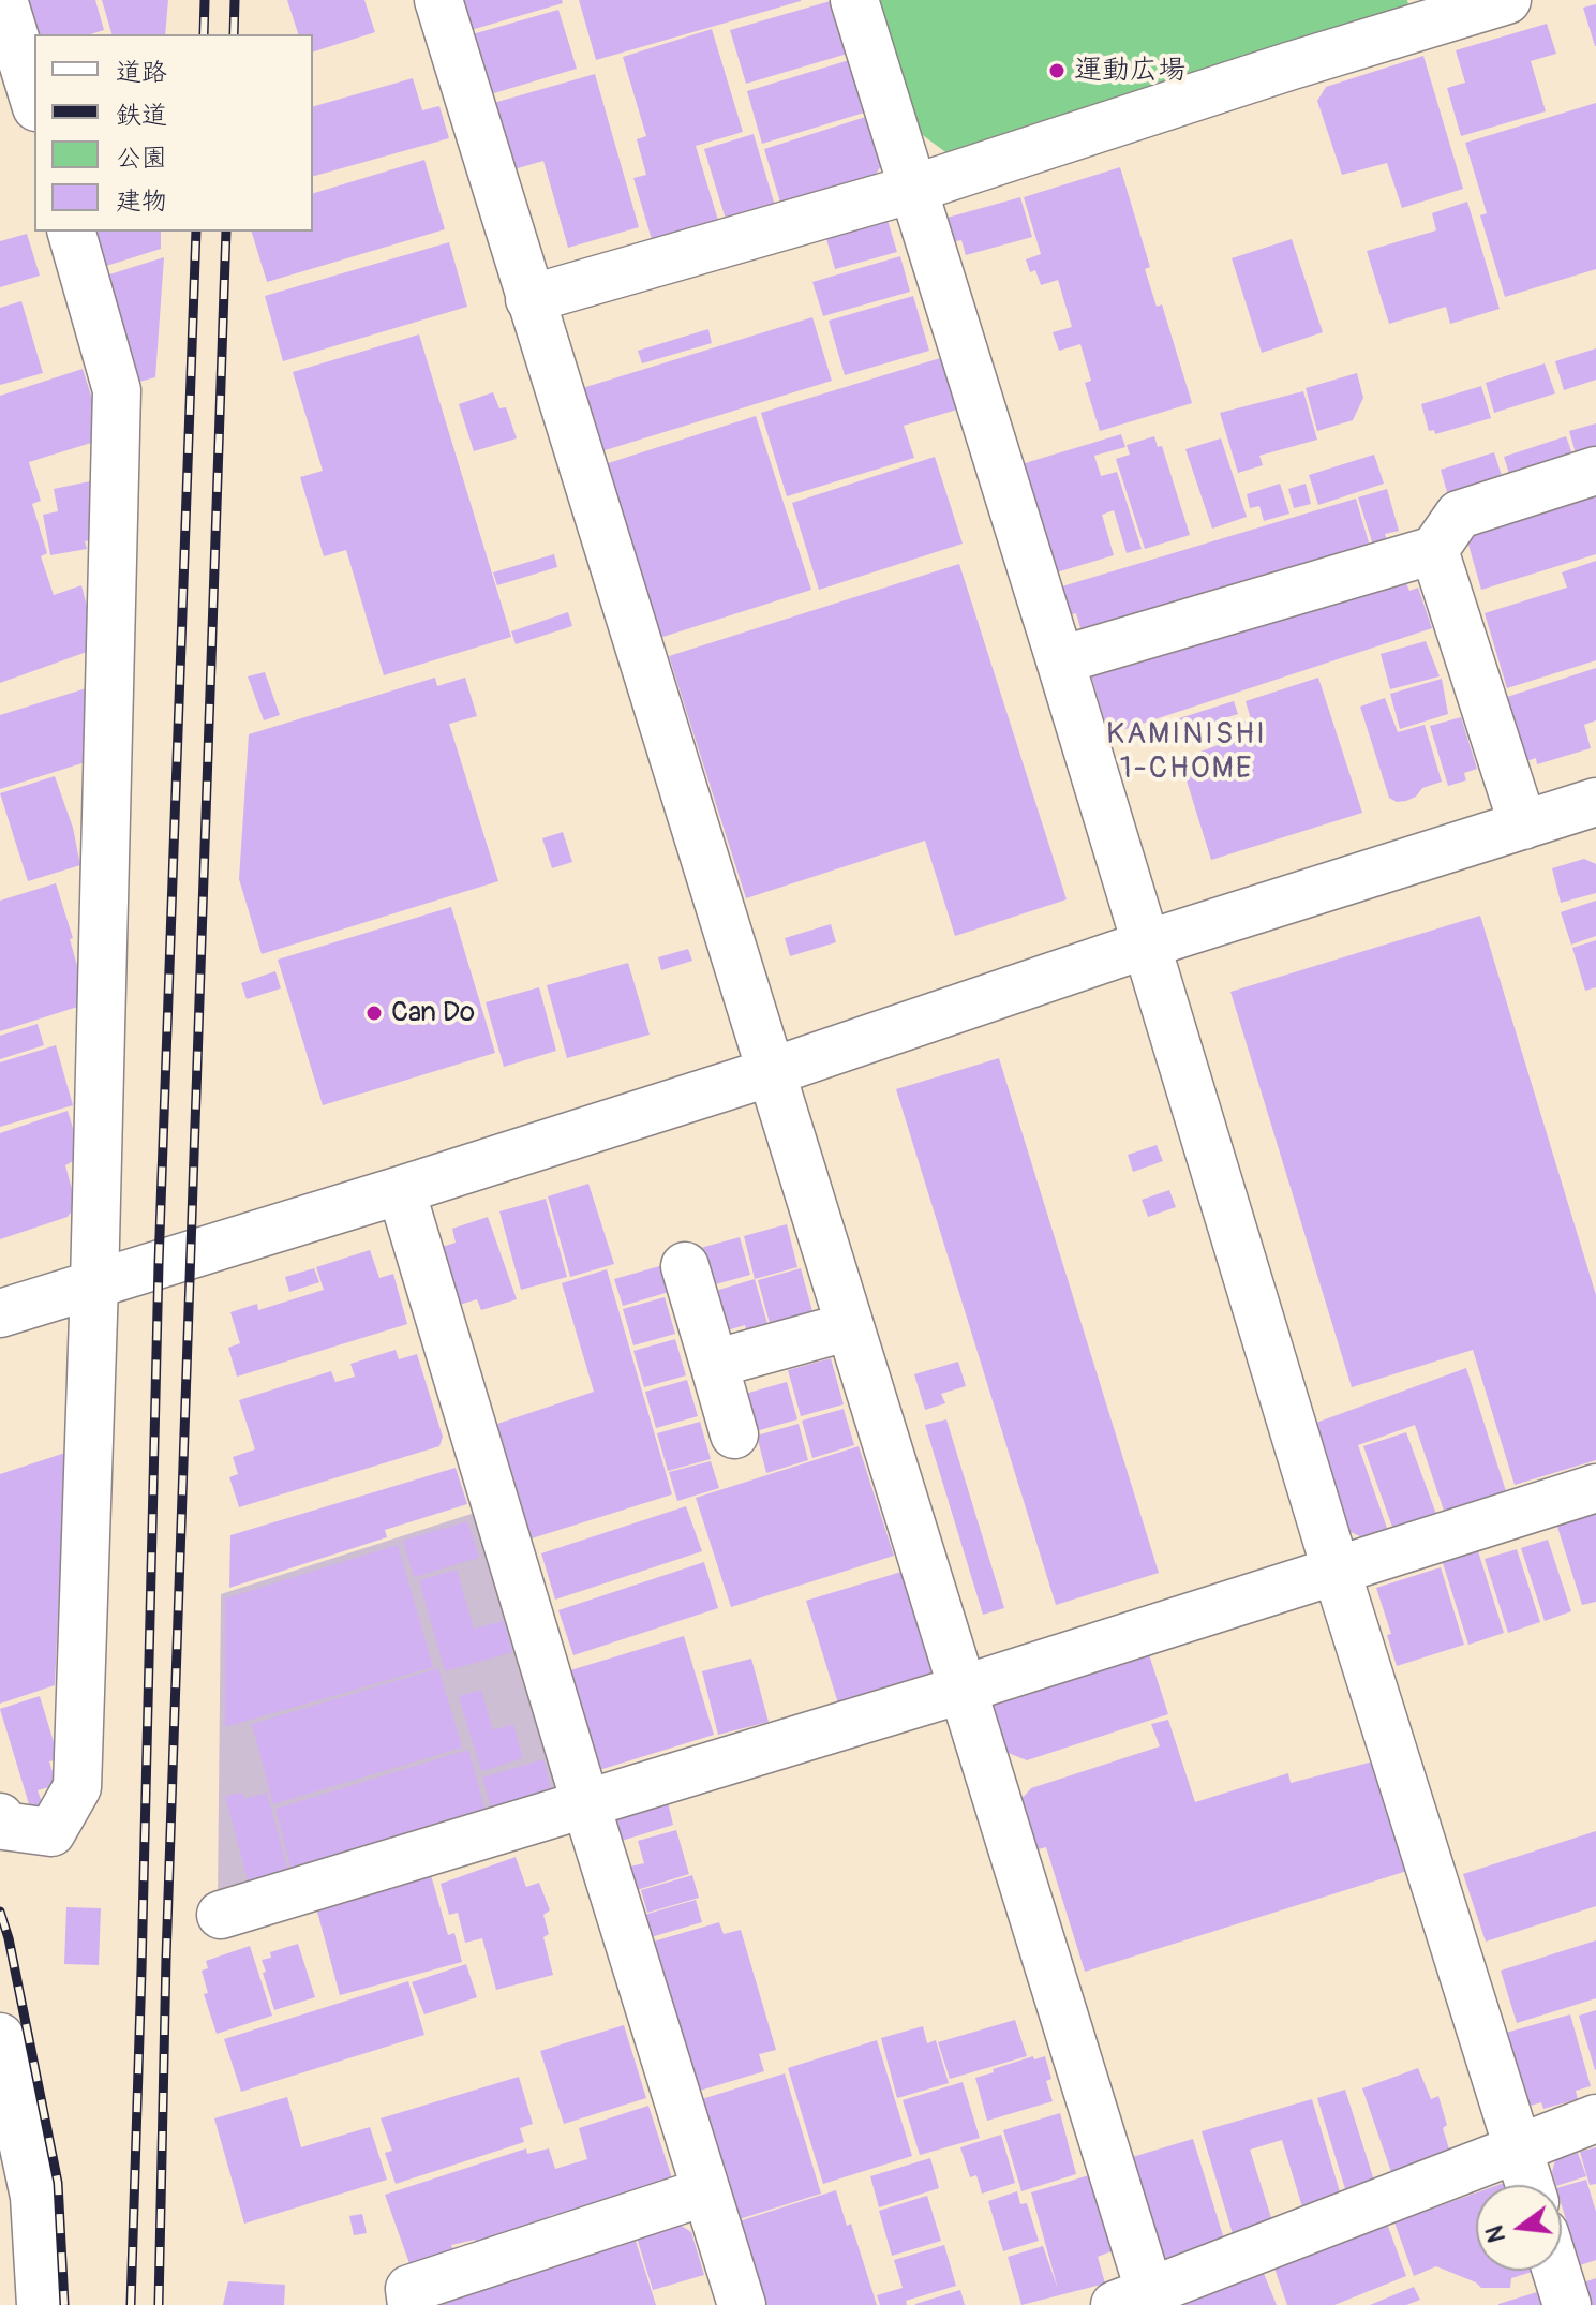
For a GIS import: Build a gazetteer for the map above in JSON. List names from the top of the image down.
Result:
{
  "districts": ["KAMINISHI 1-CHOME"],
  "places": ["運動広場", "Can Do"],
  "legend": [
    "道路",
    "鉄道",
    "公園",
    "建物"
  ],
  "north": "left"
}
